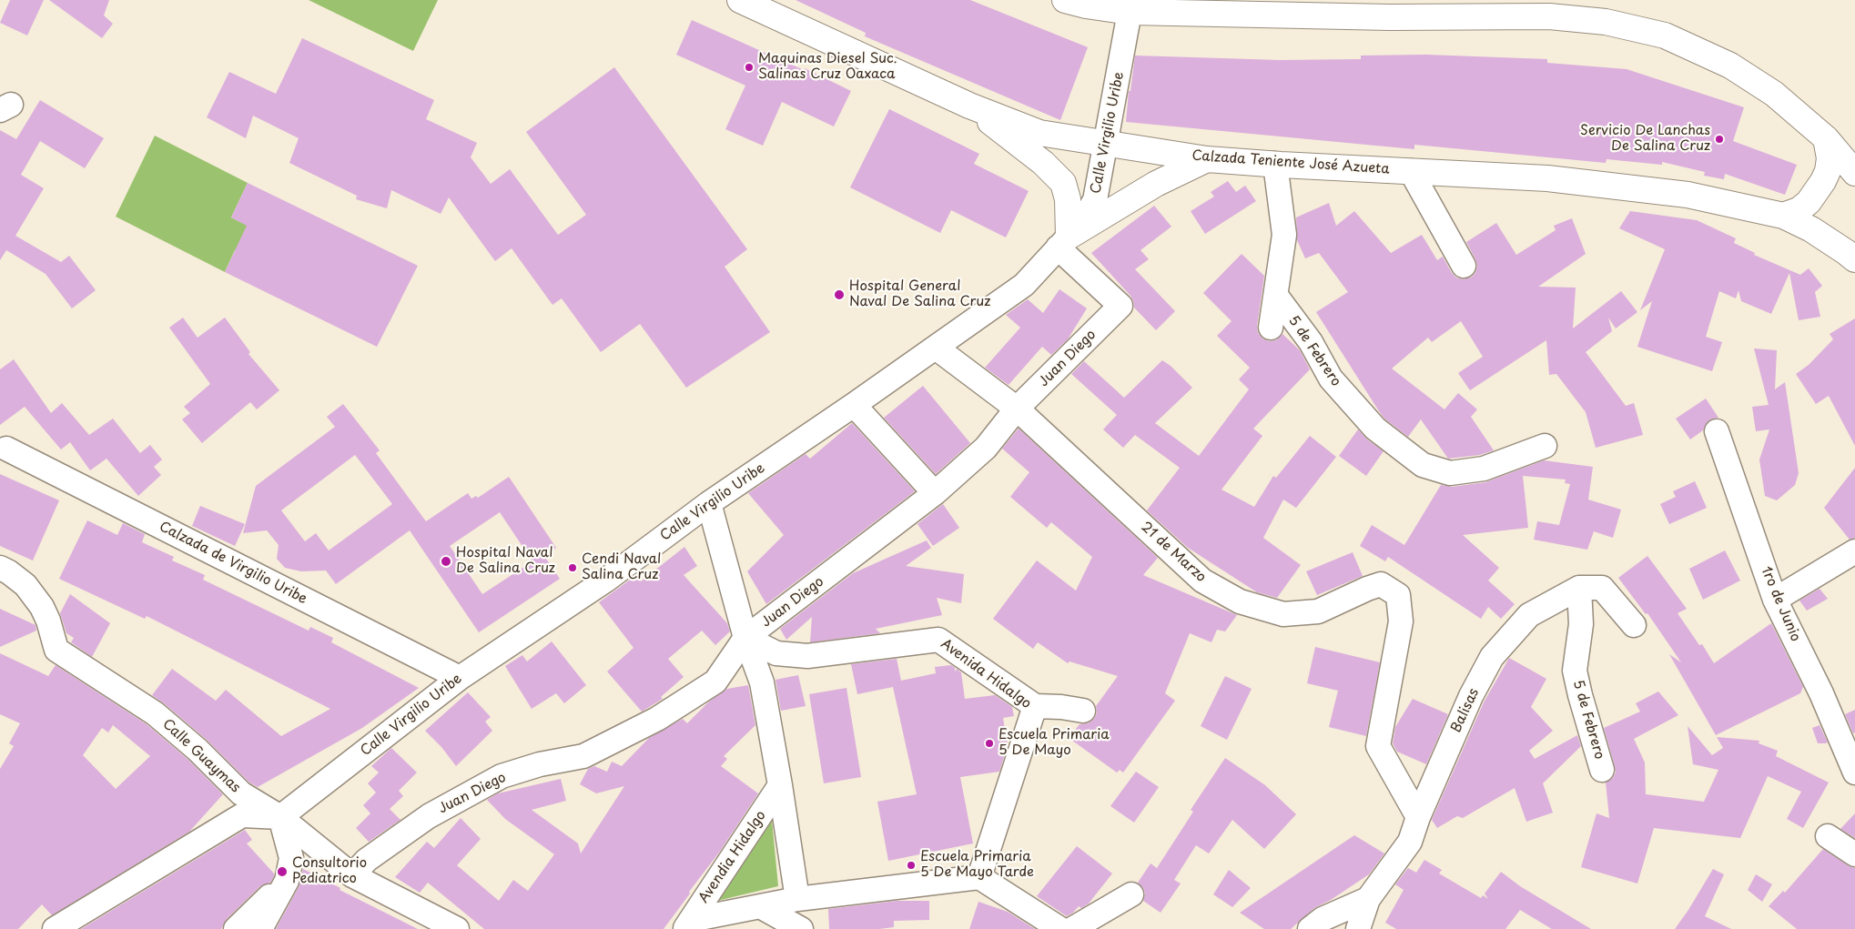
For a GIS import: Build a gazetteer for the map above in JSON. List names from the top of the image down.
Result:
{
  "streets": {
    "main road": ["Calzada Teniente José Azueta"],
    "street": [
      "Calle Virgilio Uribe",
      "5 de Febrero",
      "Juan Diego",
      "21 de Marzo",
      "Calzada de Virgilio Uribe",
      "1ro de Junio",
      "Avenida Hidalgo",
      "Balisas",
      "Calle Guaymas",
      "Avendia Hidalgo"
    ]
  },
  "crossings": [
    ["Calle Virgilio Uribe", "Calzada Teniente José Azueta"],
    ["Calle Virgilio Uribe", "Juan Diego"],
    ["Calle Virgilio Uribe", "Calzada de Virgilio Uribe"],
    ["Calle Virgilio Uribe", "Calle Guaymas"],
    ["Calzada Teniente José Azueta", "5 de Febrero"],
    ["5 de Febrero", "Balisas"],
    ["Juan Diego", "21 de Marzo"],
    ["Juan Diego", "Avenida Hidalgo"],
    ["Juan Diego", "Calle Guaymas"],
    ["21 de Marzo", "Balisas"]
  ],
  "places": [
    "Maquinas Diesel Suc. Salinas Cruz Oaxaca",
    "Servicio De Lanchas De Salina Cruz",
    "Hospital General Naval De Salina Cruz",
    "Hospital Naval De Salina Cruz",
    "Cendi Naval Salina Cruz",
    "Escuela Primaria 5 De Mayo",
    "Escuela Primaria 5 De Mayo Tarde",
    "Consultorio Pediatrico"
  ]
}
